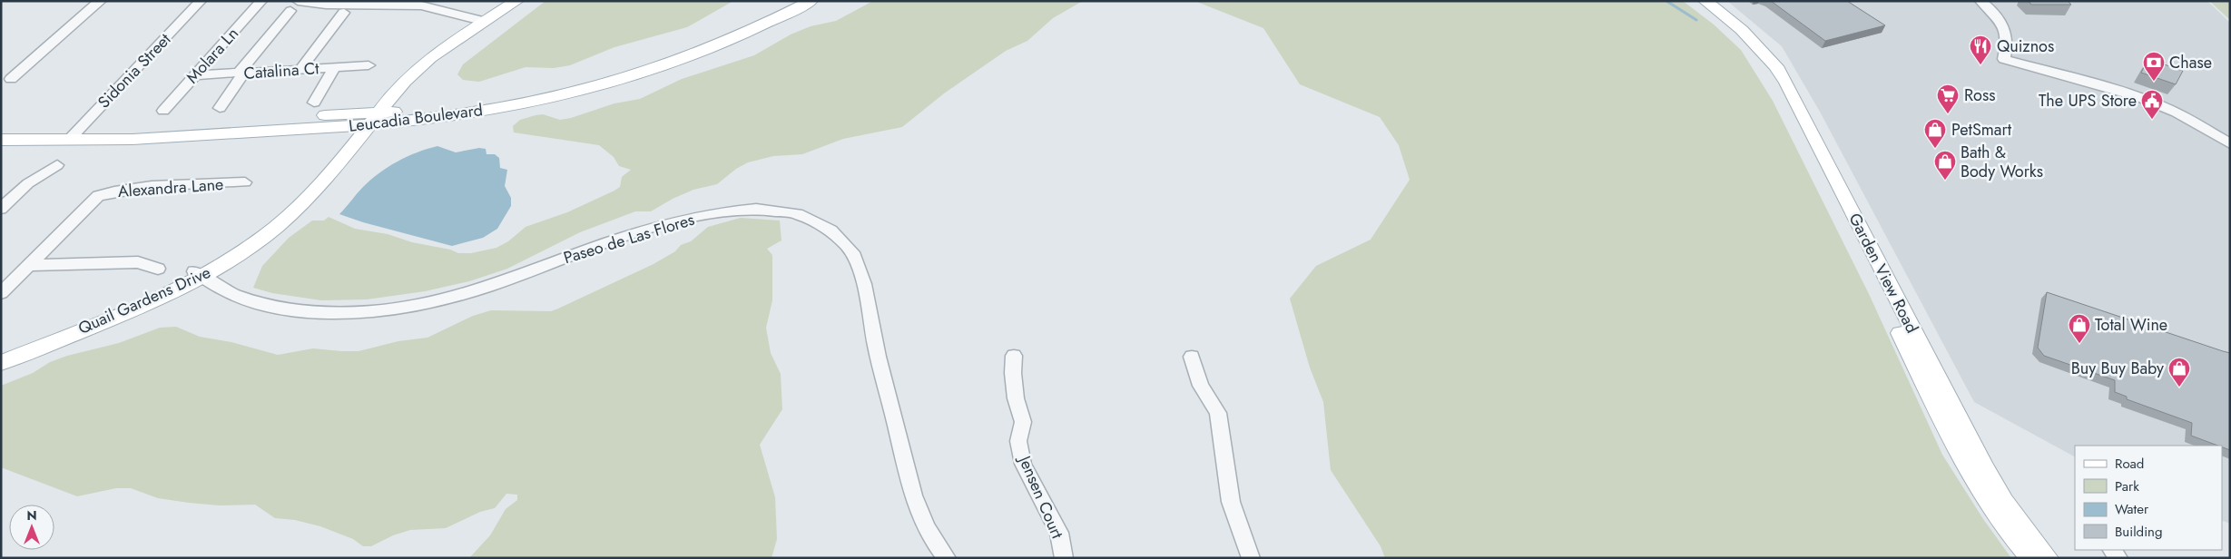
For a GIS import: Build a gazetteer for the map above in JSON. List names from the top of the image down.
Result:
{
  "streets": {
    "main road": ["Leucadia Boulevard", "Garden View Road", "Quail Gardens Drive"],
    "street": [
      "Molara Ln",
      "Sidonia Street",
      "Catalina Ct",
      "Alexandra Lane",
      "Paseo de Las Flores",
      "Jensen Court"
    ]
  },
  "crossings": [
    ["Molara Ln", "Catalina Ct"],
    ["Sidonia Street", "Leucadia Boulevard"],
    ["Leucadia Boulevard", "Quail Gardens Drive"],
    ["Paseo de Las Flores", "Quail Gardens Drive"]
  ],
  "places": {
    "restaurant": ["Quiznos"],
    "bank": ["Chase"],
    "supermarket": ["Ross"],
    "public building": ["The UPS Store"],
    "shop": [
      "PetSmart",
      "Bath & Body Works",
      "Total Wine",
      "Buy Buy Baby"
    ]
  },
  "legend": [
    "Road",
    "Park",
    "Water",
    "Building"
  ],
  "north": "top"
}
